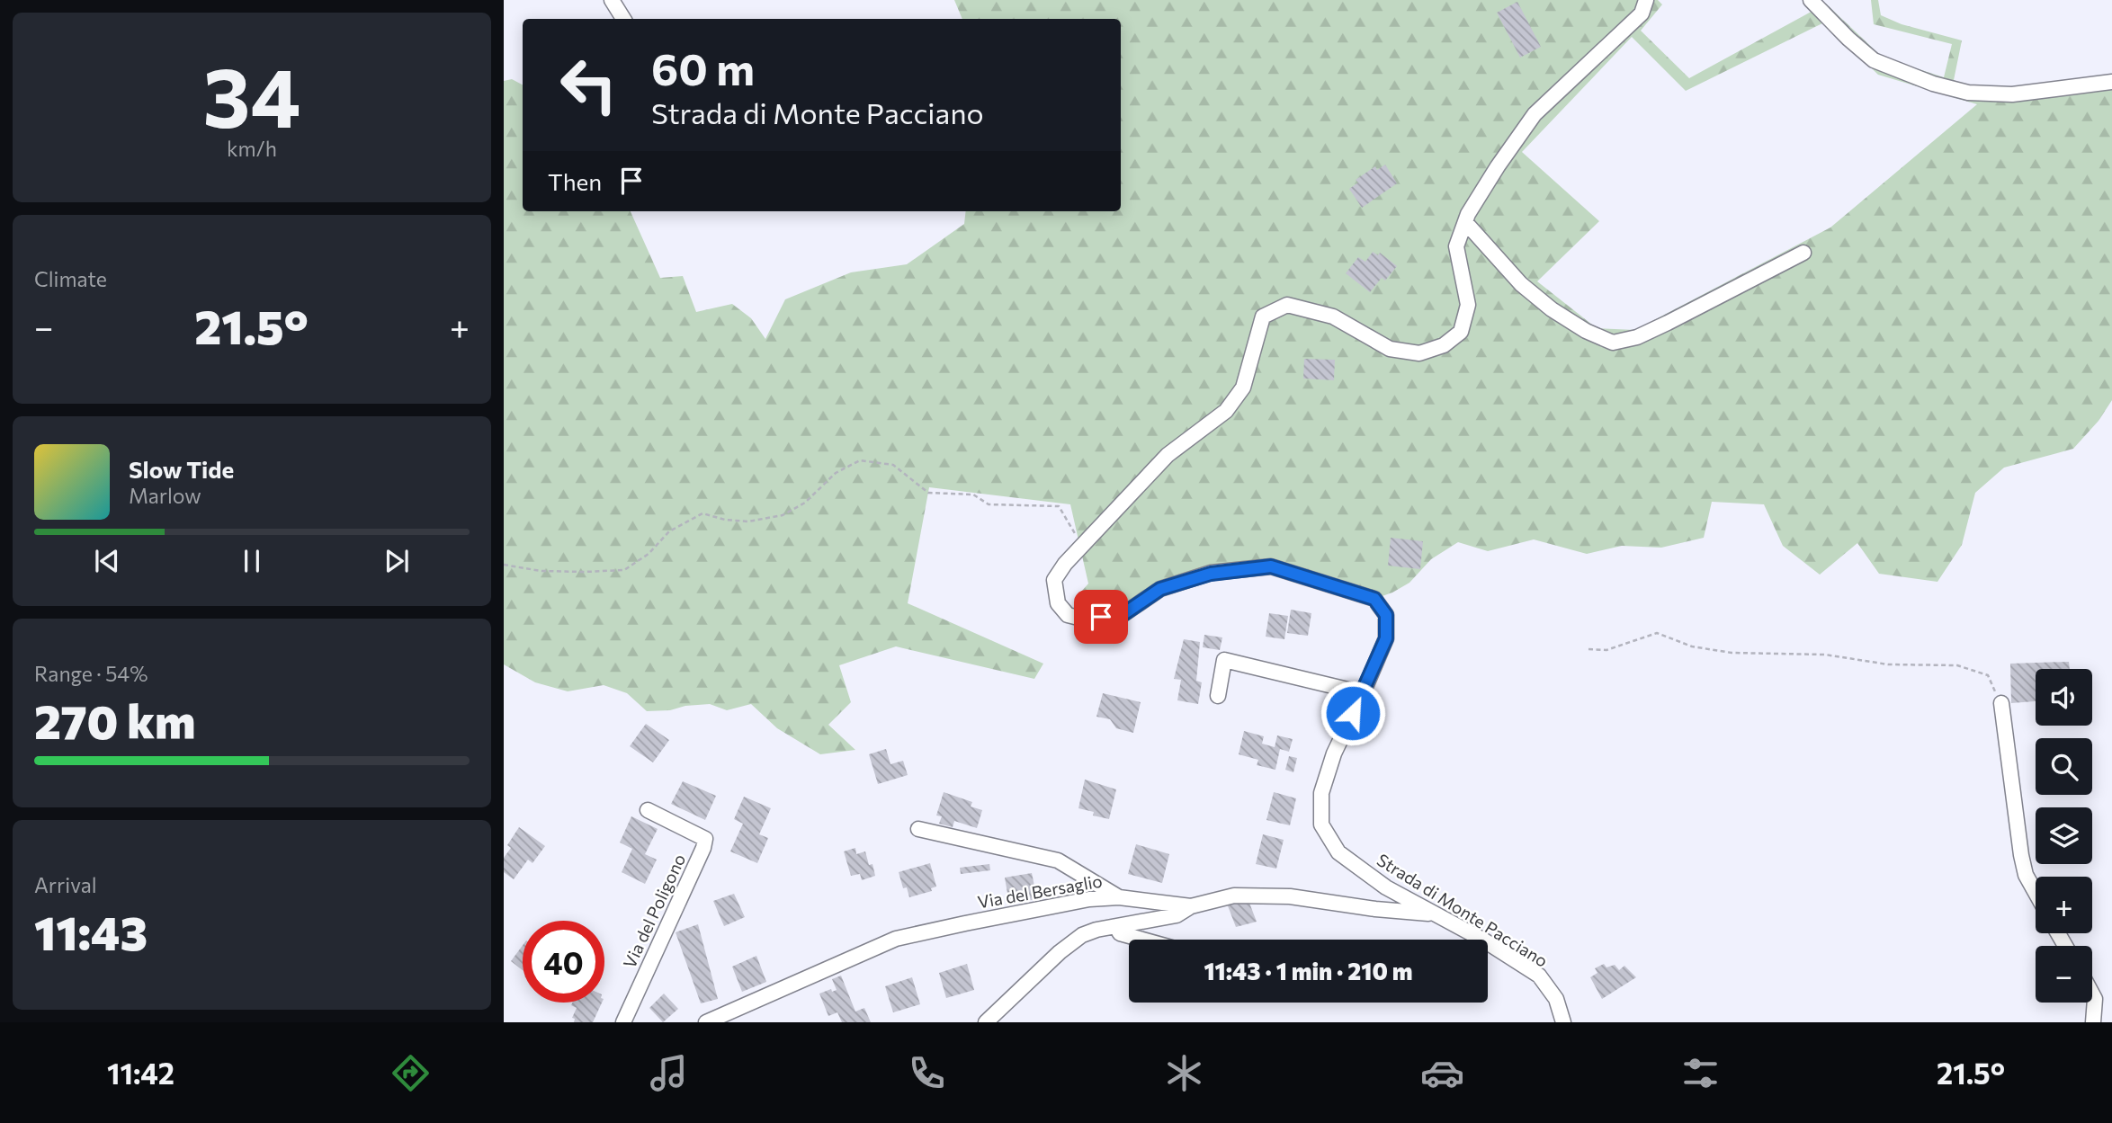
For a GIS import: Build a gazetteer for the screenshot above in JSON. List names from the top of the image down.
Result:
{
  "streets": {
    "street": ["Via del Bersaglio", "Strada di Monte Pacciano", "Via del Poligono"]
  },
  "crossings": [
    ["Via del Bersaglio", "Strada di Monte Pacciano"]
  ],
  "page": {
    "tile": [
      ["34", "km/h"],
      "Climate",
      ["Range · 54%", "270 km"],
      ["Arrival", "11:43"]
    ],
    "turn": ["60 m", "Strada di Monte Pacciano"],
    "then": "Then",
    "heat": ["−", "21.5°", "+"],
    "song": ["Slow Tide", "Marlow"],
    "map_buttons": ["+", "−"],
    "limit": "40",
    "trip": "11:43 · 1 min · 210 m",
    "tabs": ["11:42", "21.5°"]
  }
}
